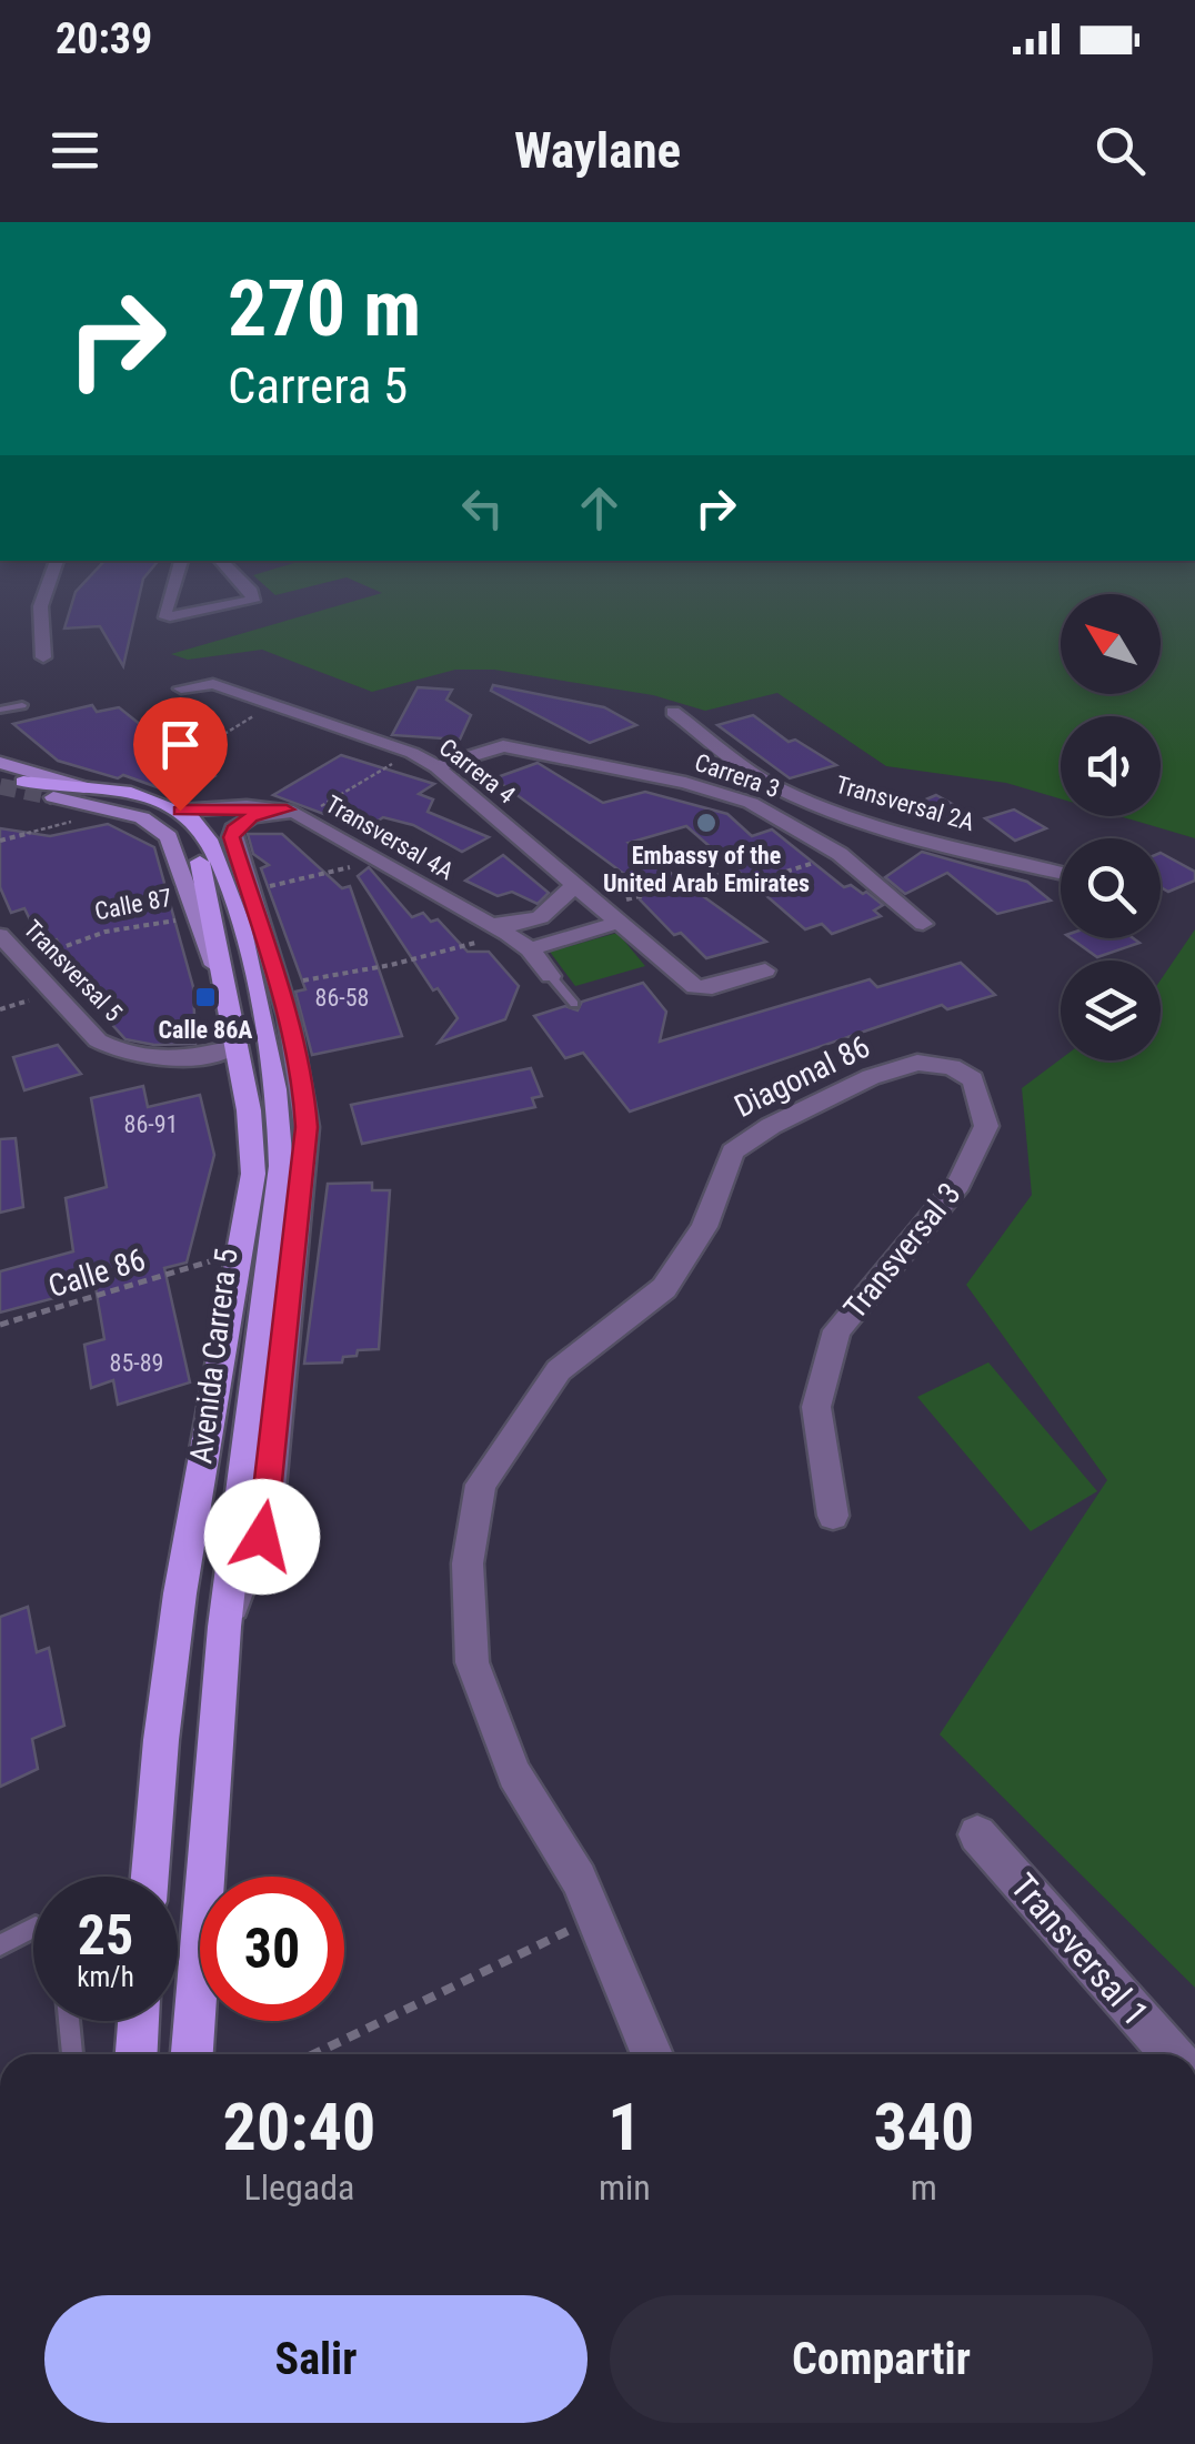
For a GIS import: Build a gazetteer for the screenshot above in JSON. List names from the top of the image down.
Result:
{
  "streets": {
    "main road": ["Avenida Carrera 5"],
    "street": [
      "Carrera 4",
      "Carrera 3",
      "Transversal 2A",
      "Transversal 4A",
      "Transversal 5",
      "Diagonal 86",
      "Transversal 3",
      "Transversal 1"
    ],
    "path": ["Calle 87", "Calle 86"]
  },
  "crossings": [
    ["Carrera 4", "Carrera 3"],
    ["Transversal 4A", "Avenida Carrera 5"],
    ["Calle 87", "Transversal 5"],
    ["Transversal 5", "Avenida Carrera 5"],
    ["Diagonal 86", "Transversal 3"]
  ],
  "places": {
    "other": ["Embassy of the United Arab Emirates"],
    "transit": ["Calle 86A"]
  },
  "house_numbers": ["86-58", "86-91", "85-89"],
  "north": "top left",
  "page": {
    "status": "20:39",
    "header": "Waylane",
    "turn": ["270 m", "Carrera 5"],
    "speed": "25 km/h",
    "limit": "30",
    "eta": [
      "20:40",
      "Llegada",
      "1",
      "min",
      "340",
      "m"
    ],
    "buttons": ["Salir", "Compartir"]
  }
}
